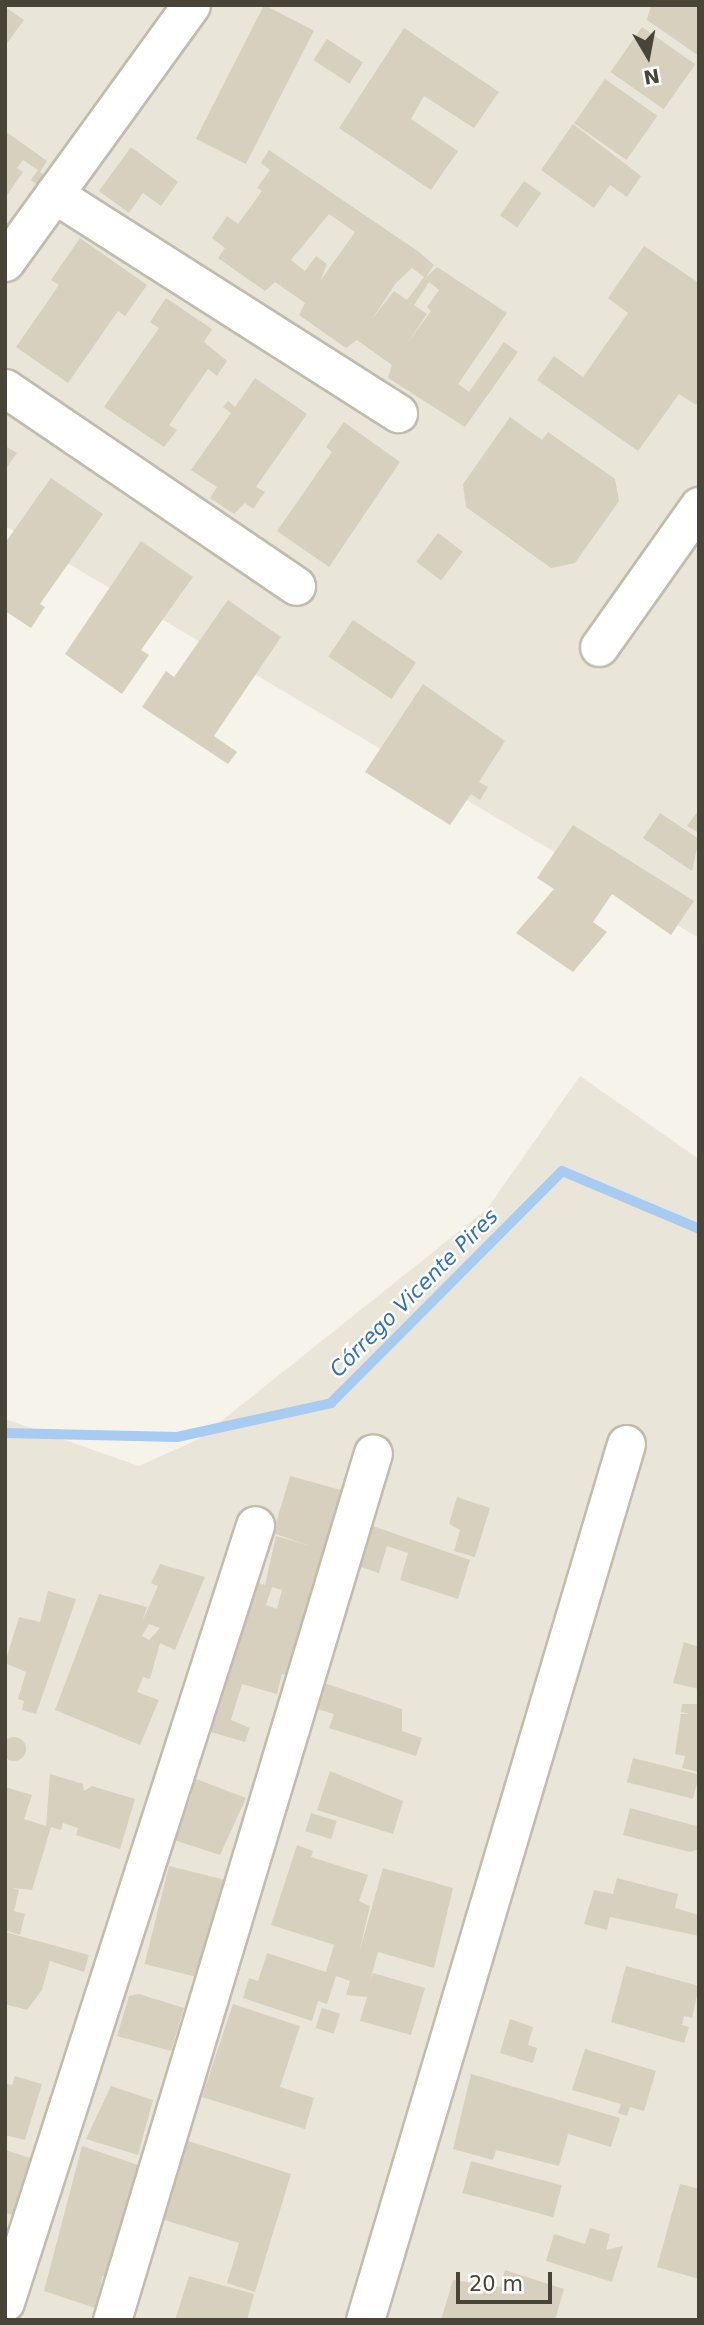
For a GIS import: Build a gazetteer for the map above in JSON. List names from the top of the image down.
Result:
{
  "water": ["Córrego Vicente Pires"],
  "scale_bar": "20 m",
  "north": "bottom"
}
